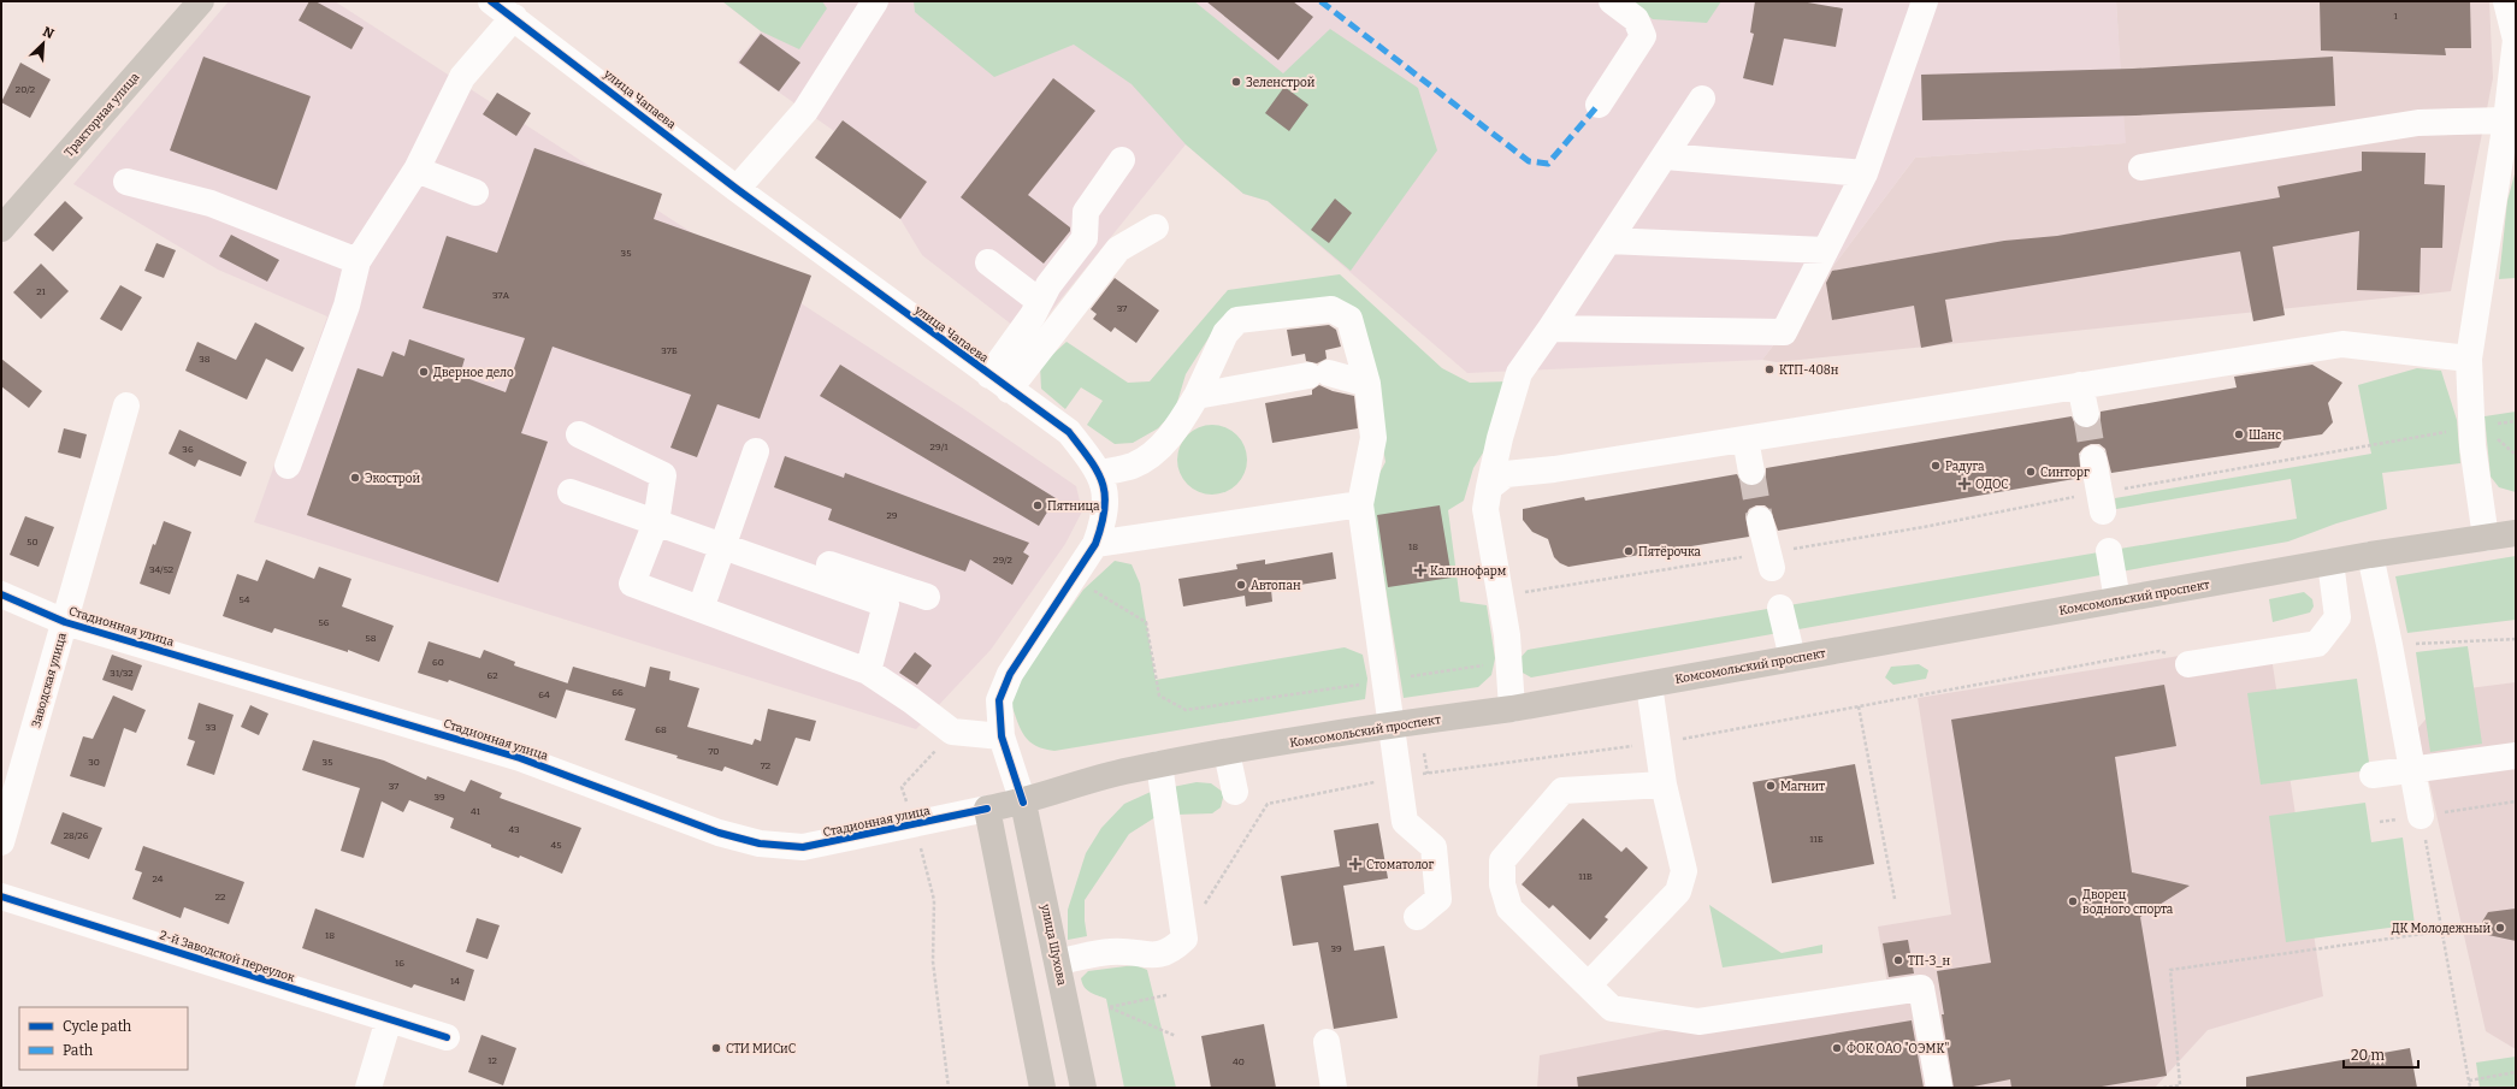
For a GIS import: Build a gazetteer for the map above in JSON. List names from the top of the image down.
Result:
{
  "streets": {
    "main road": ["Тракторная улица", "Комсомольский проспект", "улица Шухова"],
    "street": [
      "улица Чапаева",
      "Стадионная улица",
      "Заводская улица",
      "2-й Заводской переулок"
    ]
  },
  "crossings": [
    ["улица Чапаева", "Комсомольский проспект"],
    ["улица Чапаева", "улица Шухова"],
    ["Комсомольский проспект", "Стадионная улица"],
    ["Комсомольский проспект", "улица Шухова"],
    ["Стадионная улица", "Заводская улица"]
  ],
  "places": {
    "other": [
      "Зеленстрой",
      "КТП-408н",
      "Дверное дело",
      "Шанс",
      "Радуга",
      "Синторг",
      "Экострой",
      "Пятница",
      "Пятёрочка",
      "Автопан",
      "Магнит",
      "Дворец водного спорта",
      "ДК Молодежный",
      "ТП-3_н",
      "СТИ МИСиС",
      "ФОК ОАО \"ОЭМК\""
    ],
    "health": ["ОДОС", "Калинофарм", "Стоматолог"]
  },
  "house_numbers": [
    "1",
    "20/2",
    "35",
    "21",
    "37А",
    "37",
    "37Б",
    "38",
    "29/1",
    "36",
    "29",
    "50",
    "18",
    "29/2",
    "34/52",
    "54",
    "56",
    "58",
    "60",
    "31/32",
    "62",
    "66",
    "64",
    "33",
    "68",
    "70",
    "30",
    "35",
    "72",
    "37",
    "39",
    "41",
    "43",
    "28/26",
    "11Б",
    "45",
    "11В",
    "24",
    "22",
    "18",
    "39",
    "16",
    "14",
    "12",
    "40"
  ],
  "legend": ["Cycle path", "Path"],
  "scale_bar": "20 m",
  "north": "top right"
}
